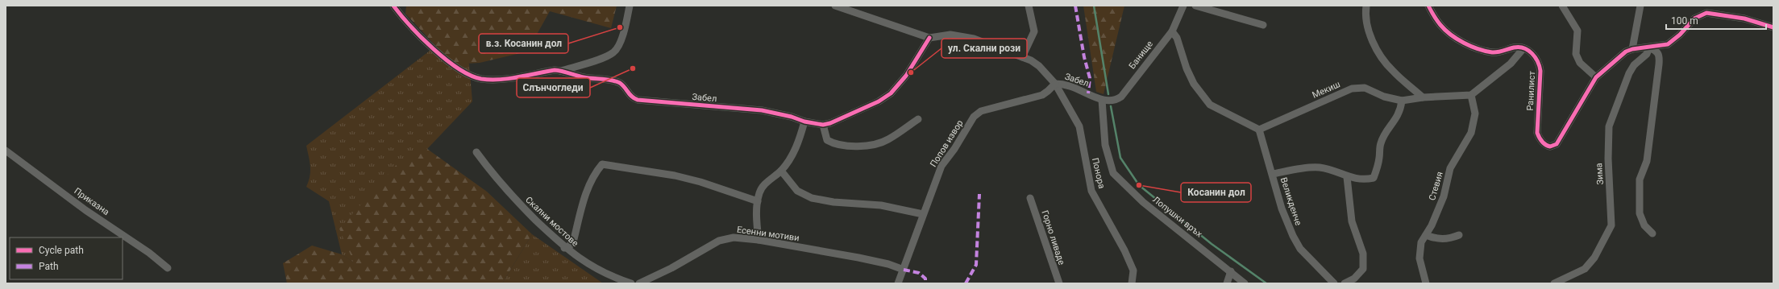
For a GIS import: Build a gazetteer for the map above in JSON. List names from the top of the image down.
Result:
{
  "streets": {
    "street": [
      "Банище",
      "Забел",
      "Мекиш",
      "Ранилист",
      "Попов извор",
      "Понора",
      "Зима",
      "Стевия",
      "Приказна",
      "Великденче",
      "Лопушки връх",
      "Скални мостове",
      "Есенни мотиви",
      "Горно ливаде"
    ]
  },
  "crossings": [
    ["Банище", "Забел"],
    ["Банище", "Лопушки връх"],
    ["Забел", "Попов извор"],
    ["Забел", "Понора"],
    ["Забел", "Лопушки връх"],
    ["Мекиш", "Стевия"],
    ["Мекиш", "Великденче"],
    ["Попов извор", "Понора"],
    ["Попов извор", "Есенни мотиви"]
  ],
  "places": [
    "в.з. Косанин дол",
    "Слънчогледи",
    "ул. Скални рози",
    "Косанин дол"
  ],
  "legend": ["Cycle path", "Path"],
  "scale_bar": "100 m"
}
